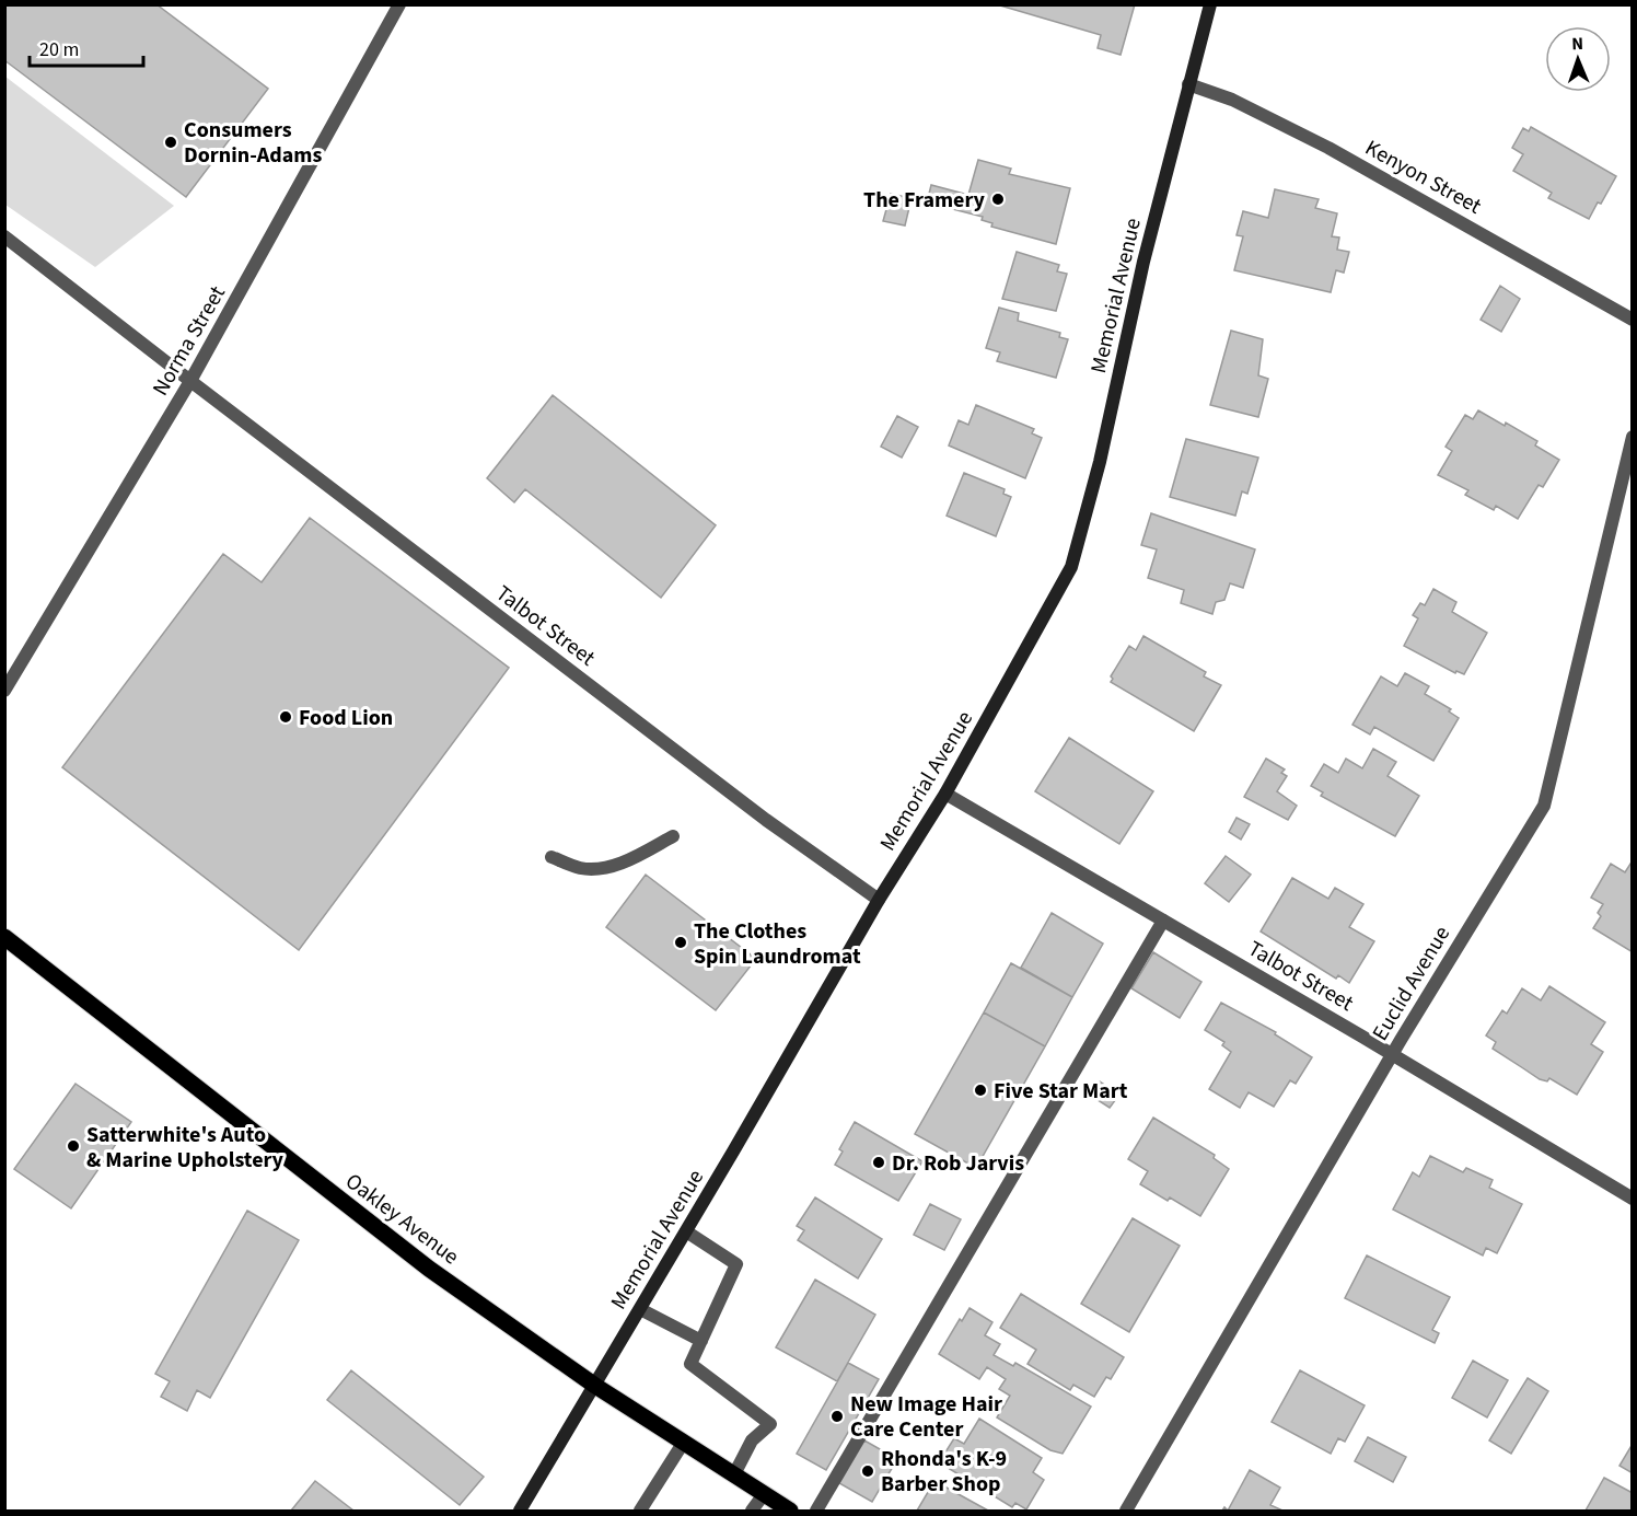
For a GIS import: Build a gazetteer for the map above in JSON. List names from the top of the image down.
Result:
{
  "streets": {
    "main road": ["Memorial Avenue", "Oakley Avenue"],
    "street": [
      "Kenyon Street",
      "Norma Street",
      "Talbot Street",
      "Euclid Avenue"
    ]
  },
  "crossings": [
    ["Kenyon Street", "Memorial Avenue"],
    ["Memorial Avenue", "Talbot Street"],
    ["Memorial Avenue", "Oakley Avenue"],
    ["Norma Street", "Talbot Street"],
    ["Talbot Street", "Euclid Avenue"]
  ],
  "places": [
    "Consumers Dornin-Adams",
    "The Framery",
    "Food Lion",
    "The Clothes Spin Laundromat",
    "Five Star Mart",
    "Satterwhite's Auto & Marine Upholstery",
    "Dr. Rob Jarvis",
    "New Image Hair Care Center",
    "Rhonda's K-9 Barber Shop"
  ],
  "scale_bar": "20 m",
  "north": "top"
}
